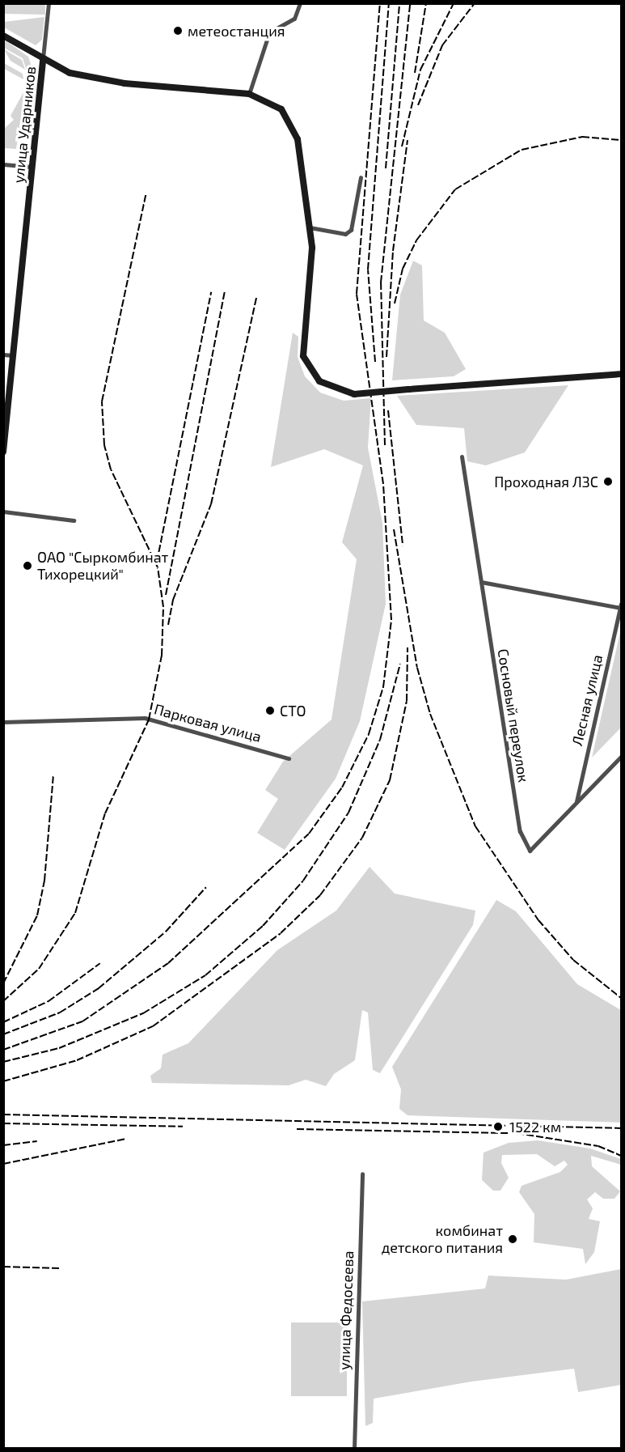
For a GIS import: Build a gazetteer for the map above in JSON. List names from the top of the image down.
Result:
{
  "streets": {
    "main road": ["улица Ударников"],
    "street": [
      "Лесная улица",
      "Сосновый переулок",
      "Парковая улица",
      "улица Федосеева"
    ]
  },
  "crossings": [
    ["Лесная улица", "Сосновый переулок"]
  ],
  "places": [
    "метеостанция",
    "Проходная ЛЗС",
    "ОАО \"Сыркомбинат Тихорецкий\"",
    "СТО",
    "1522 км",
    "комбинат детского питания"
  ]
}
